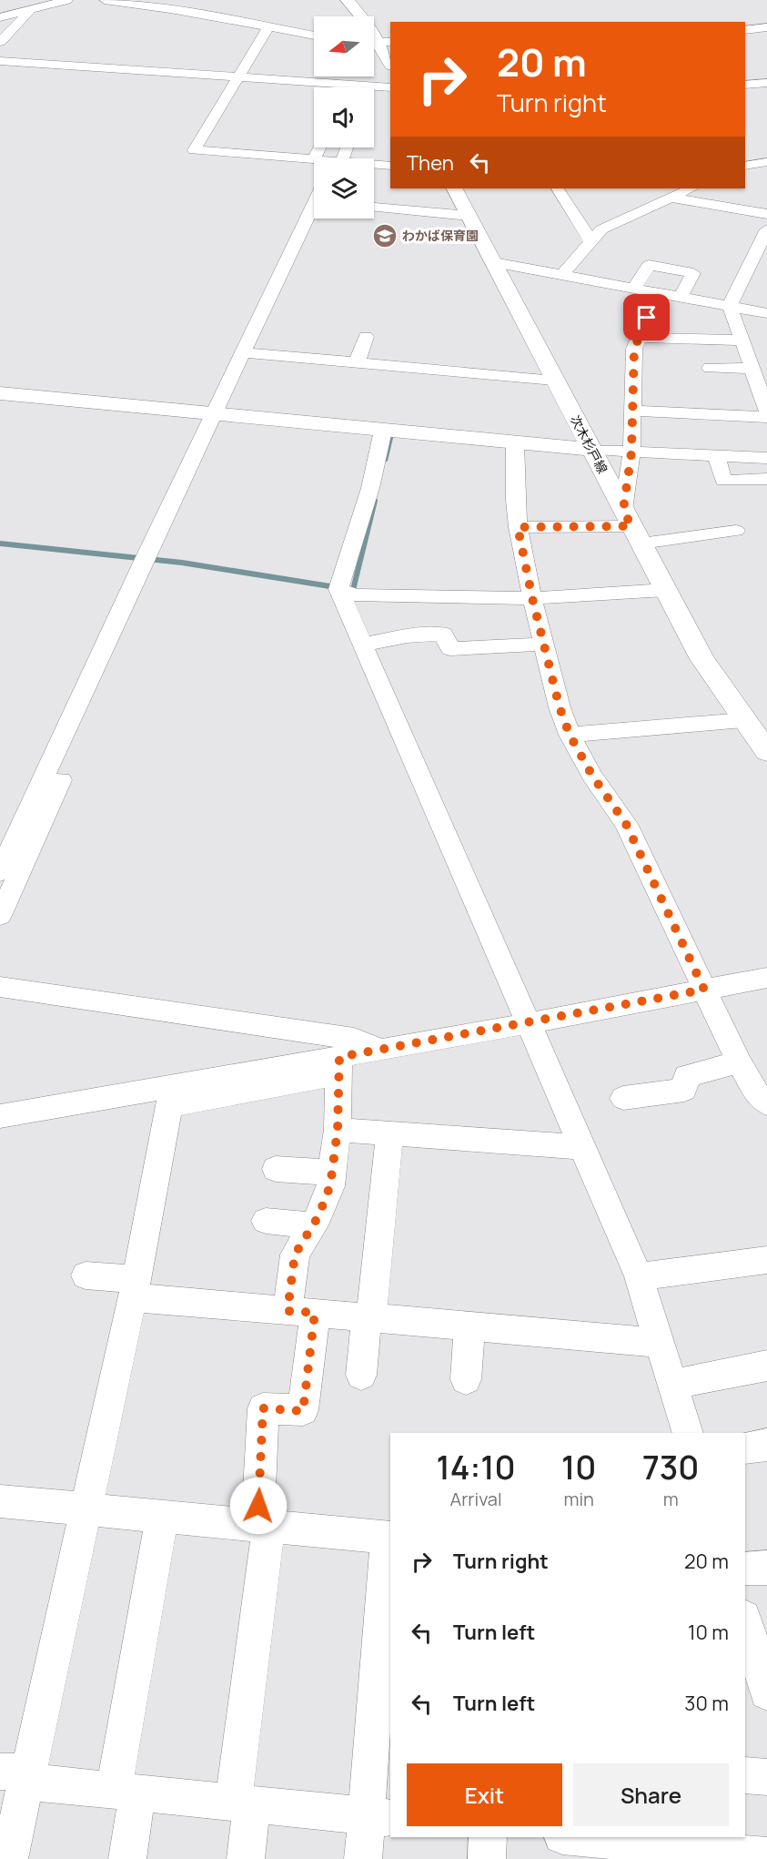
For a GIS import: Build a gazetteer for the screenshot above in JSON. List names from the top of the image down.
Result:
{
  "streets": {
    "main road": ["次木杉戸線"]
  },
  "places": {
    "school or university": ["わかば保育園"]
  },
  "north": "left",
  "page": {
    "turn": ["20 m", "Turn right"],
    "then": "Then",
    "eta": [
      "14:10",
      "Arrival",
      "10",
      "min",
      "730",
      "m"
    ],
    "list": [
      {
        "name": "Turn right",
        "value": "20 m"
      },
      {
        "name": "Turn left",
        "value": "10 m"
      },
      {
        "name": "Turn left",
        "value": "30 m"
      }
    ],
    "buttons": ["Exit", "Share"]
  }
}
